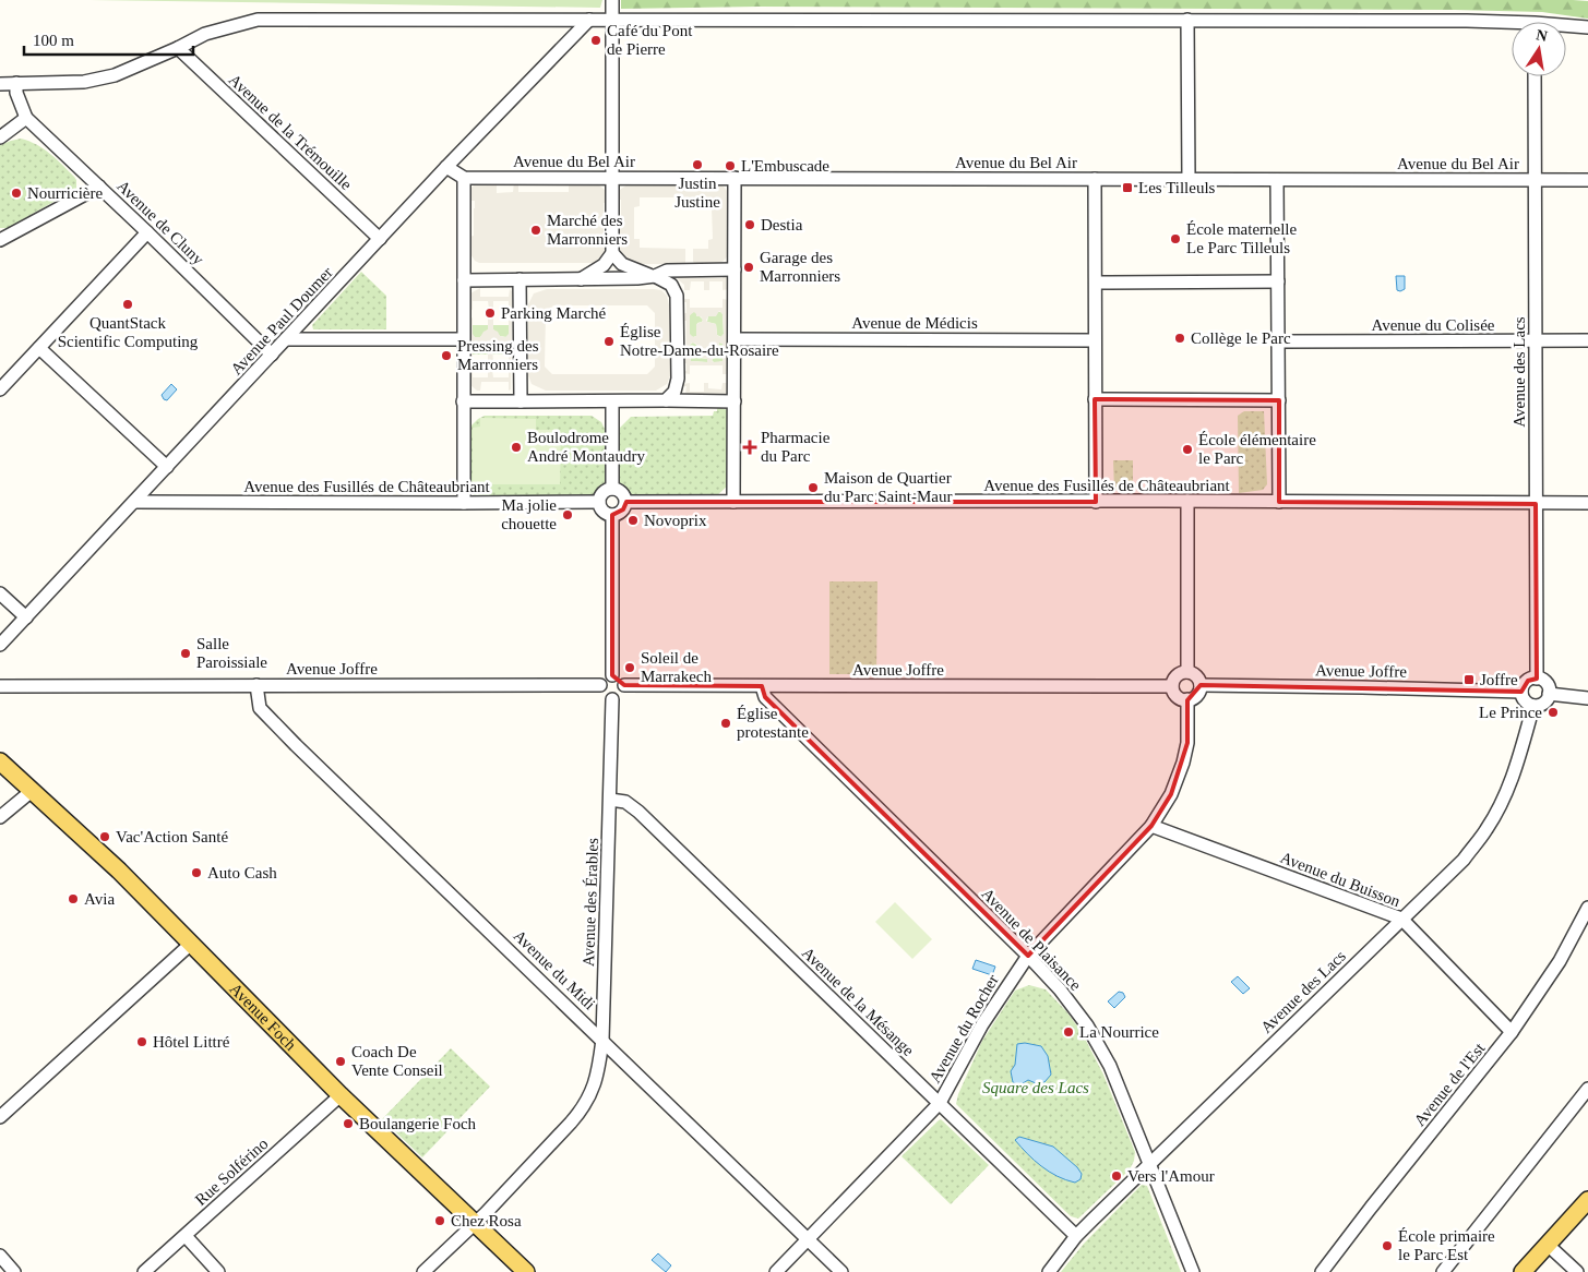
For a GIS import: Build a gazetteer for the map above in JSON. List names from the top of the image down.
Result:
{
  "streets": {
    "main road": ["Avenue Foch"],
    "street": [
      "Avenue de la Trémouille",
      "Avenue du Bel Air",
      "Avenue de Cluny",
      "Avenue Paul Doumer",
      "Avenue de Médicis",
      "Avenue du Colisée",
      "Avenue des Lacs",
      "Avenue des Fusillés de Châteaubriant",
      "Avenue Joffre",
      "Avenue du Buisson",
      "Avenue des Érables",
      "Avenue de Plaisance",
      "Avenue du Midi",
      "Avenue de la Mésange",
      "Avenue du Rocher",
      "Avenue de l'Est",
      "Rue Solférino"
    ]
  },
  "crossings": [
    ["Avenue de la Trémouille", "Avenue Paul Doumer"],
    ["Avenue du Bel Air", "Avenue des Lacs"],
    ["Avenue de Cluny", "Avenue Paul Doumer"],
    ["Avenue Paul Doumer", "Avenue des Fusillés de Châteaubriant"],
    ["Avenue du Colisée", "Avenue des Lacs"],
    ["Avenue des Lacs", "Avenue des Fusillés de Châteaubriant"],
    ["Avenue des Lacs", "Avenue Joffre"],
    ["Avenue des Lacs", "Avenue du Buisson"],
    ["Avenue des Lacs", "Avenue de Plaisance"],
    ["Avenue des Lacs", "Avenue de la Mésange"],
    ["Avenue Joffre", "Avenue des Érables"],
    ["Avenue Joffre", "Avenue de Plaisance"],
    ["Avenue Joffre", "Avenue du Midi"],
    ["Avenue Joffre", "Avenue du Rocher"],
    ["Avenue du Buisson", "Avenue du Rocher"],
    ["Avenue du Buisson", "Avenue de l'Est"],
    ["Avenue des Érables", "Avenue du Midi"],
    ["Avenue des Érables", "Avenue de la Mésange"],
    ["Avenue des Érables", "Avenue Foch"],
    ["Avenue de Plaisance", "Avenue du Rocher"],
    ["Avenue du Midi", "Avenue du Rocher"],
    ["Avenue de la Mésange", "Avenue du Rocher"],
    ["Avenue Foch", "Rue Solférino"]
  ],
  "parks": ["Square des Lacs"],
  "places": {
    "other": [
      "Café du Pont de Pierre",
      "Justin Justine",
      "L'Embuscade",
      "Nourricière",
      "Destia",
      "Marché des Marronniers",
      "École maternelle Le Parc Tilleuls",
      "Garage des Marronniers",
      "QuantStack Scientific Computing",
      "Parking Marché",
      "Collège le Parc",
      "Église Notre-Dame-du-Rosaire",
      "Pressing des Marronniers",
      "Boulodrome André Montaudry",
      "École élémentaire le Parc",
      "Maison de Quartier du Parc Saint-Maur",
      "Ma jolie chouette",
      "Novoprix",
      "Salle Paroissiale",
      "Soleil de Marrakech",
      "Le Prince",
      "Église protestante",
      "Vac'Action Santé",
      "Auto Cash",
      "Avia",
      "La Nourrice",
      "Hôtel Littré",
      "Coach De Vente Conseil",
      "Boulangerie Foch",
      "Vers l'Amour",
      "Chez Rosa",
      "École primaire le Parc Est"
    ],
    "transit": ["Les Tilleuls", "Joffre"],
    "health": ["Pharmacie du Parc"]
  },
  "scale_bar": "100 m",
  "north": "top"
}
